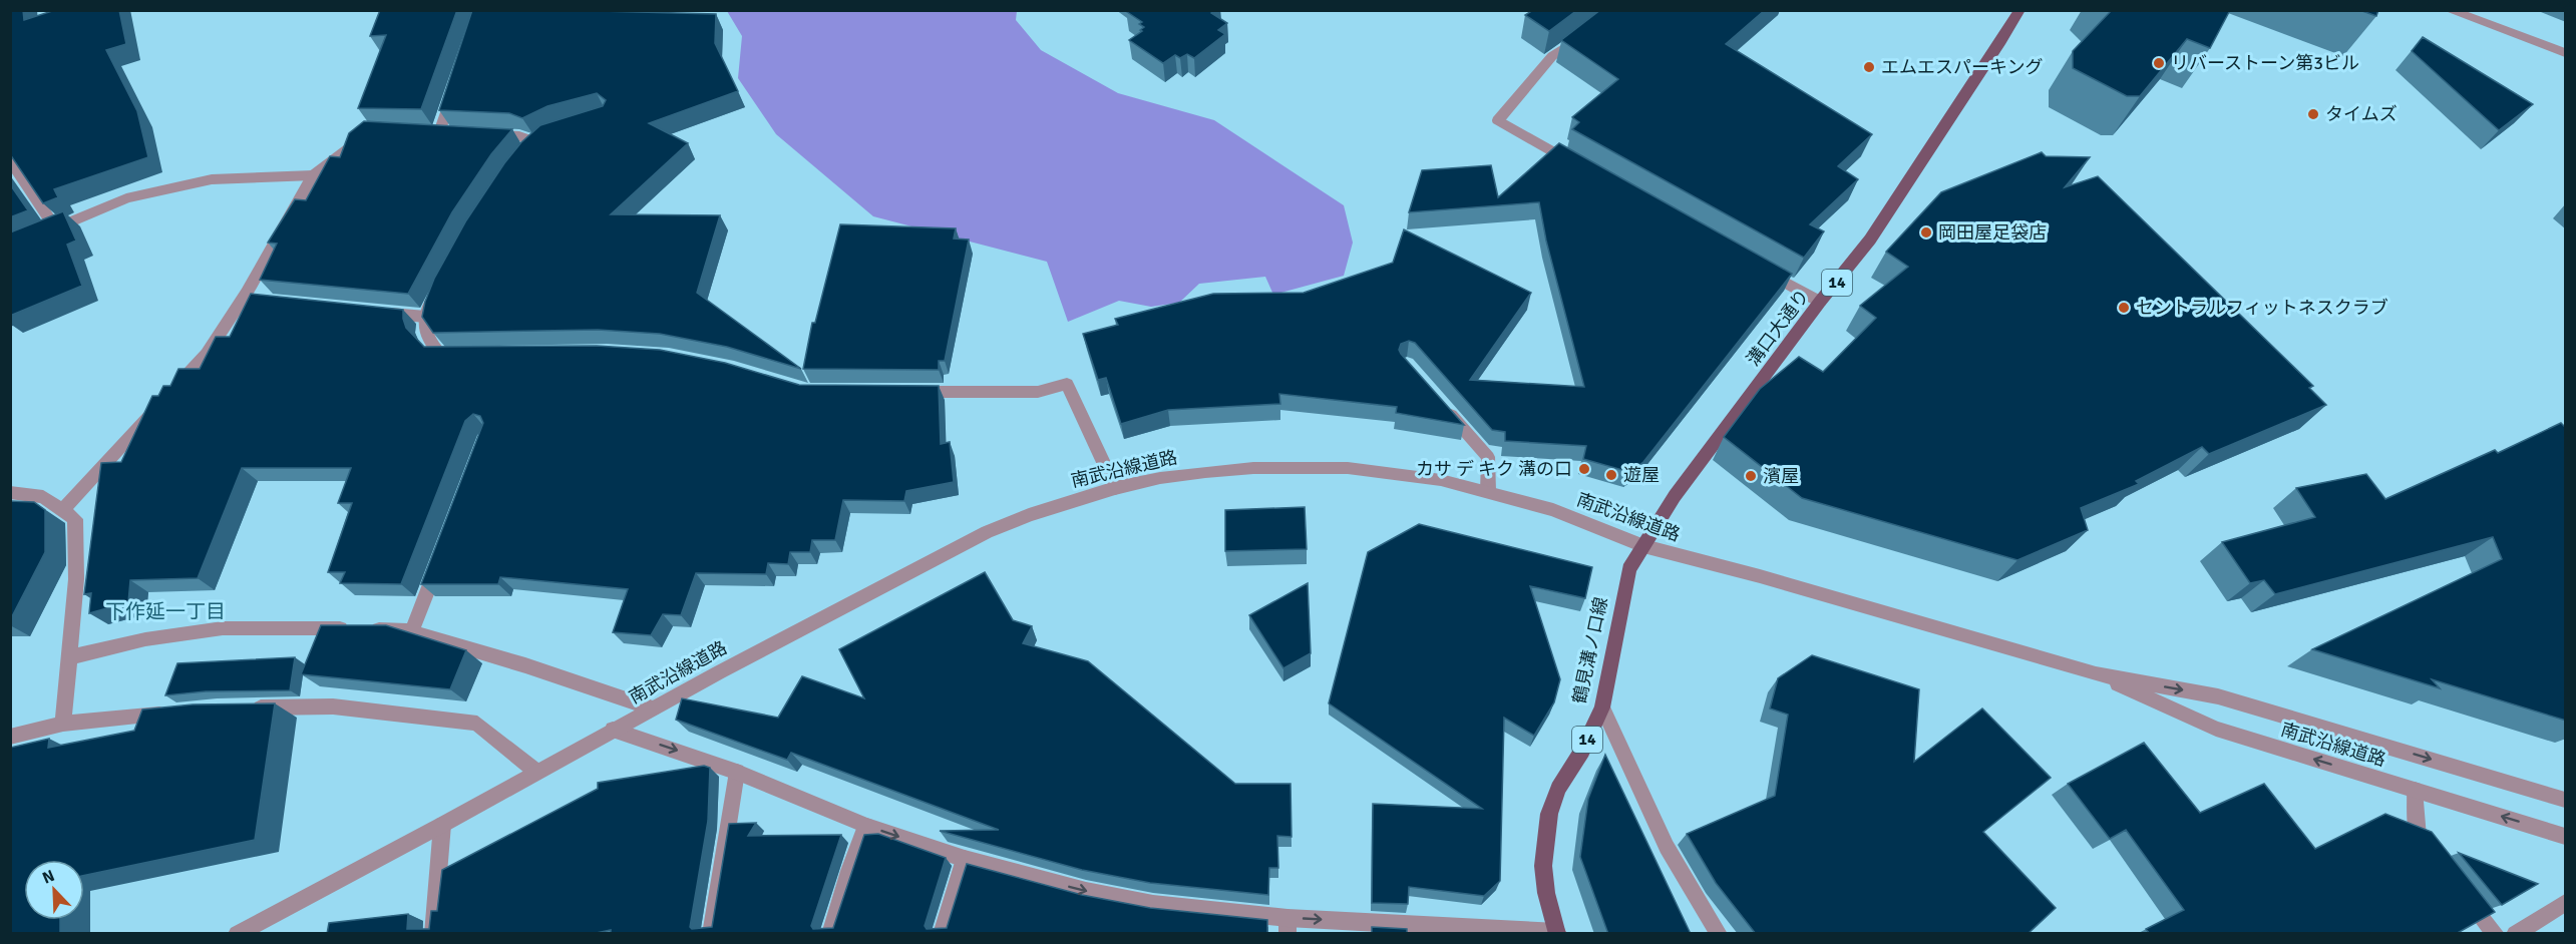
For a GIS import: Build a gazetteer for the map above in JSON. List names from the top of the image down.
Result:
{
  "streets": {
    "main road": ["14", "溝口大通り", "鶴見溝ノ口線"],
    "street": ["南武沿線道路"]
  },
  "crossings": [
    ["溝口大通り", "南武沿線道路"],
    ["溝口大通り", "鶴見溝ノ口線"],
    ["南武沿線道路", "鶴見溝ノ口線"]
  ],
  "districts": ["下作延一丁目"],
  "places": [
    "リバーストーン第3ビル",
    "エムエスパーキング",
    "タイムズ",
    "岡田屋足袋店",
    "セントラルフィットネスクラブ",
    "カサ デ キク 溝の口",
    "遊屋",
    "濱屋"
  ],
  "north": "top left"
}
